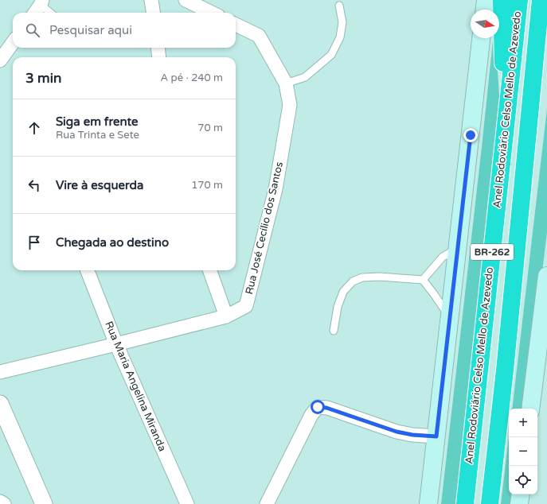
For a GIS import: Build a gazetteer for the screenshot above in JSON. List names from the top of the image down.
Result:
{
  "streets": {
    "highway": ["Anel Rodoviário Celso Mello de Azevedo", "BR-262"],
    "street": ["Rua José Cecílio dos Santos", "Rua Maria Angelina Miranda"]
  },
  "north": "right",
  "page": {
    "search": "Pesquisar aqui",
    "heading": ["3 min", "A pé · 240 m"],
    "list": [
      ["Siga em frente", "Rua Trinta e Sete", "70 m"],
      ["Vire à esquerda", "170 m"],
      "Chegada ao destino"
    ],
    "map_buttons": ["+", "−"]
  }
}
